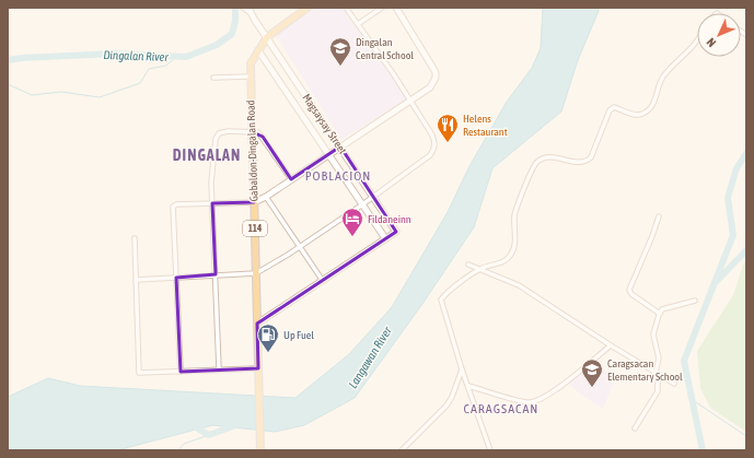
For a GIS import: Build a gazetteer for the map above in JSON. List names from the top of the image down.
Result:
{
  "streets": {
    "main road": ["Gabaldon-Dingalan Road", "114"],
    "street": ["Magsaysay Street"]
  },
  "crossings": [
    ["Magsaysay Street", "Gabaldon-Dingalan Road"]
  ],
  "districts": ["DINGALAN", "POBLACION", "CARAGSACAN"],
  "water": ["Dingalan River", "Langawan River"],
  "places": {
    "school or university": ["Dingalan Central School", "Caragsacan Elementary School"],
    "restaurant": ["Helens Restaurant"],
    "hotel": ["Fildaneinn"],
    "fuel station": ["Up Fuel"]
  },
  "north": "bottom left"
}
